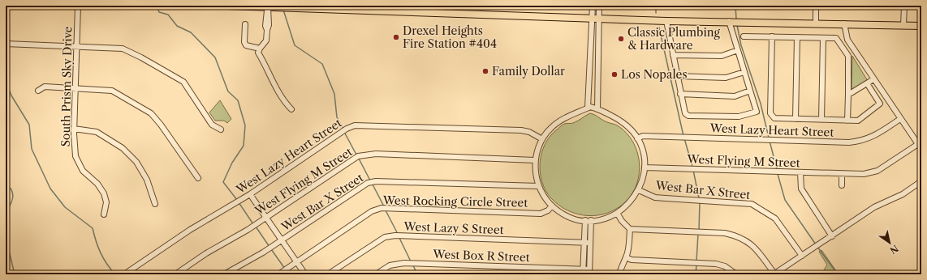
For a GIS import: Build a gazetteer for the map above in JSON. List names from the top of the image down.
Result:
{
  "streets": {
    "street": [
      "South Prism Sky Drive",
      "West Lazy Heart Street",
      "West Flying M Street",
      "West Bar X Street",
      "West Rocking Circle Street",
      "West Lazy S Street",
      "West Box R Street"
    ]
  },
  "crossings": [
    ["West Lazy Heart Street", "West Flying M Street"],
    ["West Lazy Heart Street", "West Bar X Street"],
    ["West Lazy Heart Street", "West Rocking Circle Street"],
    ["West Flying M Street", "West Bar X Street"],
    ["West Flying M Street", "West Rocking Circle Street"],
    ["West Bar X Street", "West Rocking Circle Street"]
  ],
  "places": [
    "Drexel Heights Fire Station #404",
    "Classic Plumbing & Hardware",
    "Family Dollar",
    "Los Nopales"
  ],
  "north": "bottom right"
}
